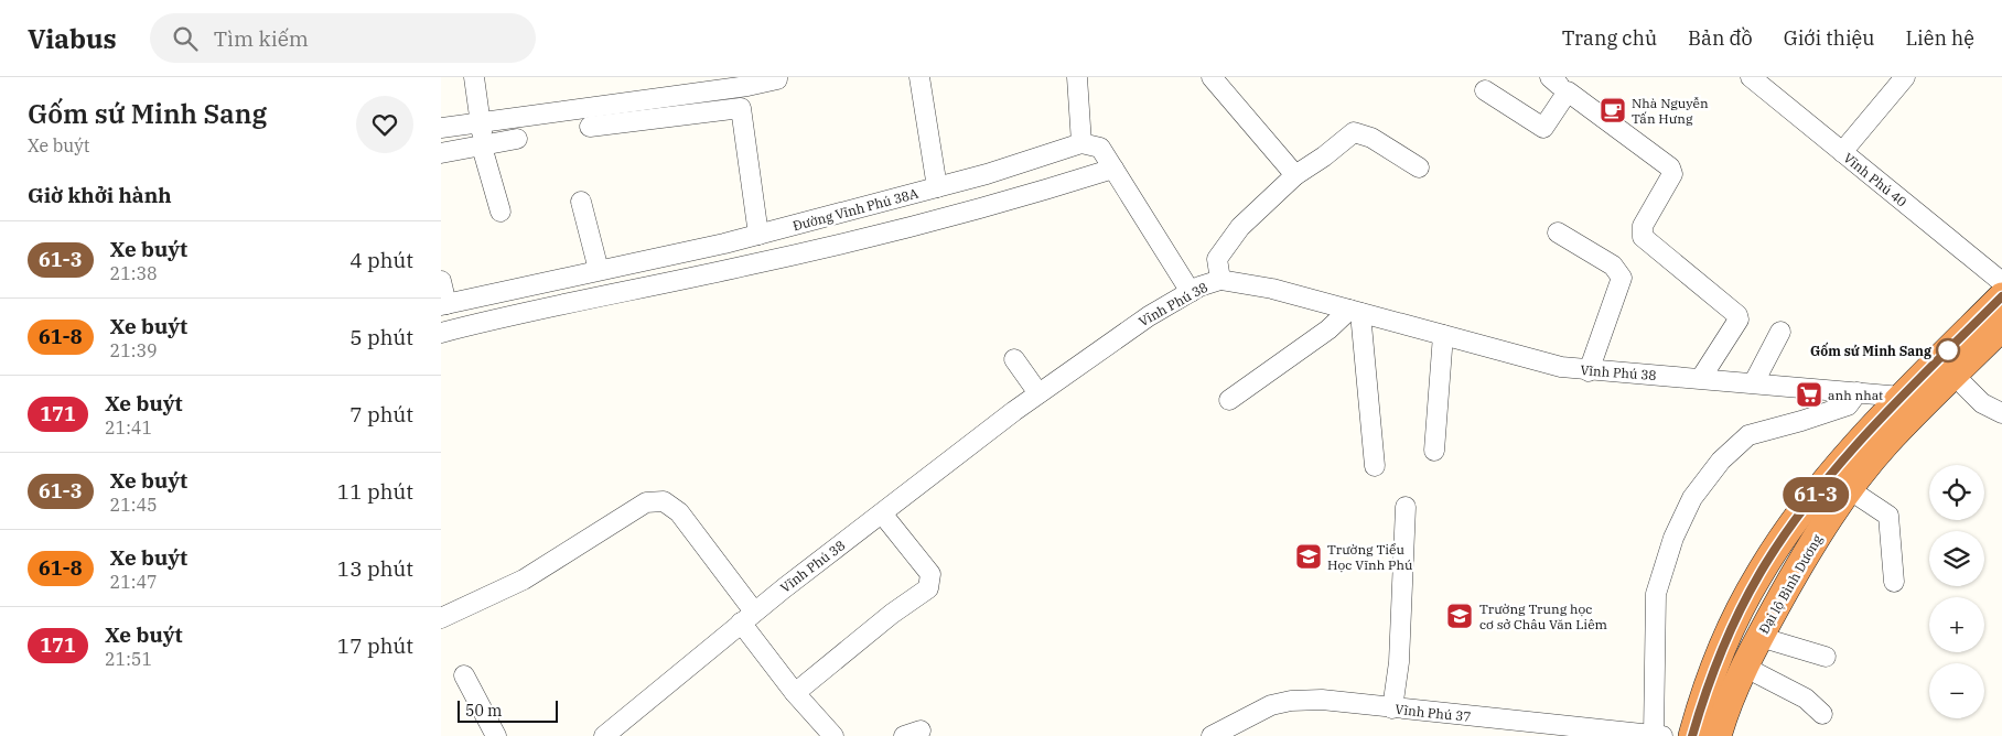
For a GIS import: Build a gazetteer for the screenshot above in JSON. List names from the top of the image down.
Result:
{
  "streets": {
    "highway": ["Đại lộ Bình Dương"],
    "street": [
      "Vĩnh Phú 40",
      "Đường Vĩnh Phú 38A",
      "Vĩnh Phú 38",
      "Vĩnh Phú 37"
    ]
  },
  "crossings": [
    ["Vĩnh Phú 38", "Đại lộ Bình Dương"]
  ],
  "places": {
    "cafe": ["Nhà Nguyễn Tấn Hưng"],
    "other": ["Gốm sứ Minh Sang"],
    "supermarket": ["anh nhat"],
    "school or university": ["Trường Tiểu Học Vĩnh Phú", "Trường Trung học cơ sở Châu Văn Liêm"]
  },
  "lines": ["bus line 61-3"],
  "scale_bar": "50 m",
  "page": {
    "header": "Viabus",
    "search": "Tìm kiếm",
    "nav": [
      "Trang chủ",
      "Bản đồ",
      "Giới thiệu",
      "Liên hệ"
    ],
    "heading": [
      ["Gốm sứ Minh Sang", "Xe buýt"],
      "Giờ khởi hành"
    ],
    "on_map": "61-3",
    "list": [
      {
        "mark": "61-3",
        "name": "Xe buýt",
        "note": "21:38",
        "value": "4 phút"
      },
      {
        "mark": "61-8",
        "name": "Xe buýt",
        "note": "21:39",
        "value": "5 phút"
      },
      {
        "mark": "171",
        "name": "Xe buýt",
        "note": "21:41",
        "value": "7 phút"
      },
      {
        "mark": "61-3",
        "name": "Xe buýt",
        "note": "21:45",
        "value": "11 phút"
      },
      {
        "mark": "61-8",
        "name": "Xe buýt",
        "note": "21:47",
        "value": "13 phút"
      },
      {
        "mark": "171",
        "name": "Xe buýt",
        "note": "21:51",
        "value": "17 phút"
      }
    ],
    "map_buttons": ["+", "−"],
    "scale": "50 m"
  }
}
